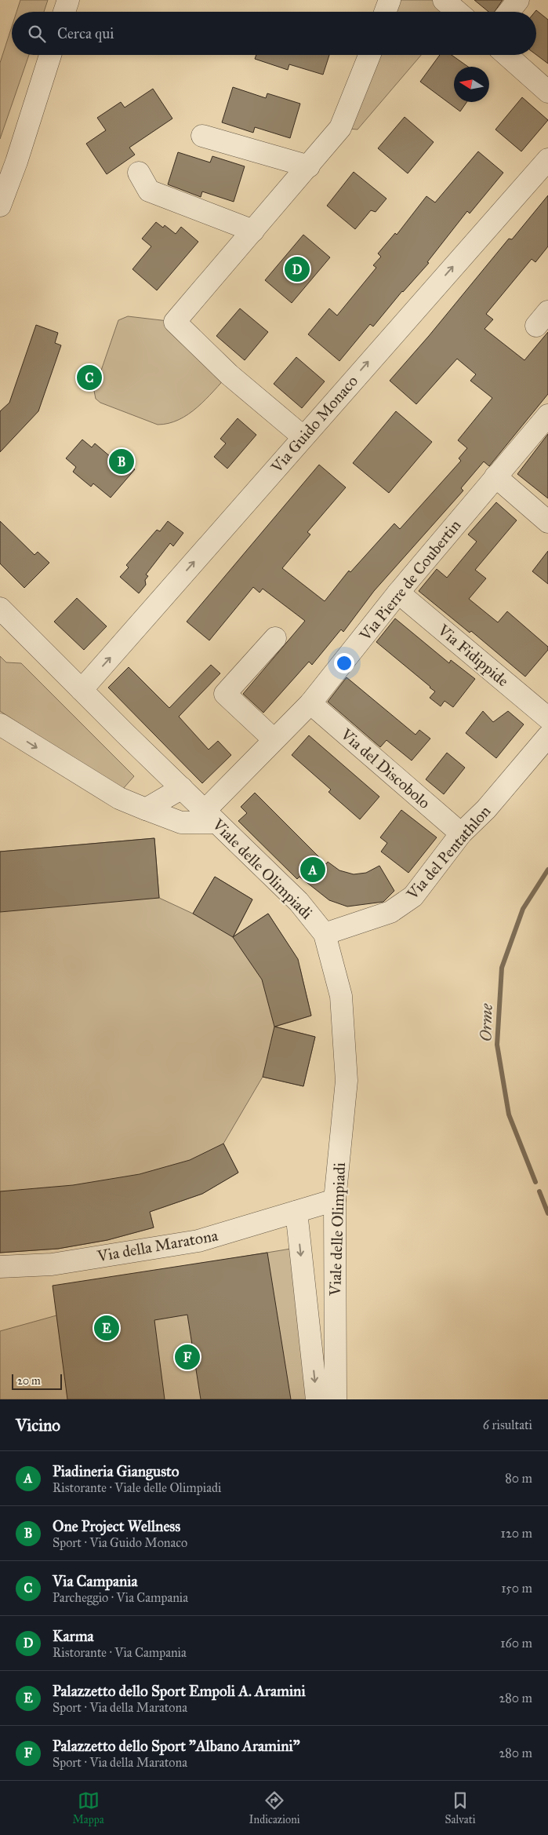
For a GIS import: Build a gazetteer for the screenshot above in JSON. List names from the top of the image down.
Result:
{
  "streets": {
    "street": [
      "Via Guido Monaco",
      "Via Pierre de Coubertin",
      "Via Fidippide",
      "Via del Discobolo",
      "Via del Pentathlon",
      "Viale delle Olimpiadi",
      "Via della Maratona"
    ]
  },
  "crossings": [
    ["Via Guido Monaco", "Viale delle Olimpiadi"],
    ["Via Pierre de Coubertin", "Via Fidippide"],
    ["Via Pierre de Coubertin", "Via del Discobolo"],
    ["Via Pierre de Coubertin", "Viale delle Olimpiadi"],
    ["Via del Discobolo", "Via del Pentathlon"],
    ["Via del Pentathlon", "Viale delle Olimpiadi"],
    ["Viale delle Olimpiadi", "Via della Maratona"]
  ],
  "one_way": ["Via Guido Monaco"],
  "water": ["Orme"],
  "scale_bar": "20 m",
  "north": "left",
  "page": {
    "search": "Cerca qui",
    "pins": [
      "D",
      "C",
      "B",
      "A",
      "E",
      "F"
    ],
    "scale": "20 m",
    "heading": ["Vicino", "6 risultati"],
    "list": [
      {
        "mark": "A",
        "name": "Piadineria Giangusto",
        "note": "Ristorante · Viale delle Olimpiadi",
        "value": "80 m"
      },
      {
        "mark": "B",
        "name": "One Project Wellness",
        "note": "Sport · Via Guido Monaco",
        "value": "120 m"
      },
      {
        "mark": "C",
        "name": "Via Campania",
        "note": "Parcheggio · Via Campania",
        "value": "150 m"
      },
      {
        "mark": "D",
        "name": "Karma",
        "note": "Ristorante · Via Campania",
        "value": "160 m"
      },
      {
        "mark": "E",
        "name": "Palazzetto dello Sport Empoli A. Aramini",
        "note": "Sport · Via della Maratona",
        "value": "280 m"
      },
      {
        "mark": "F",
        "name": "Palazzetto dello Sport \"Albano Aramini\"",
        "note": "Sport · Via della Maratona",
        "value": "280 m"
      }
    ],
    "nav": ["Mappa", "Indicazioni", "Salvati"]
  }
}
